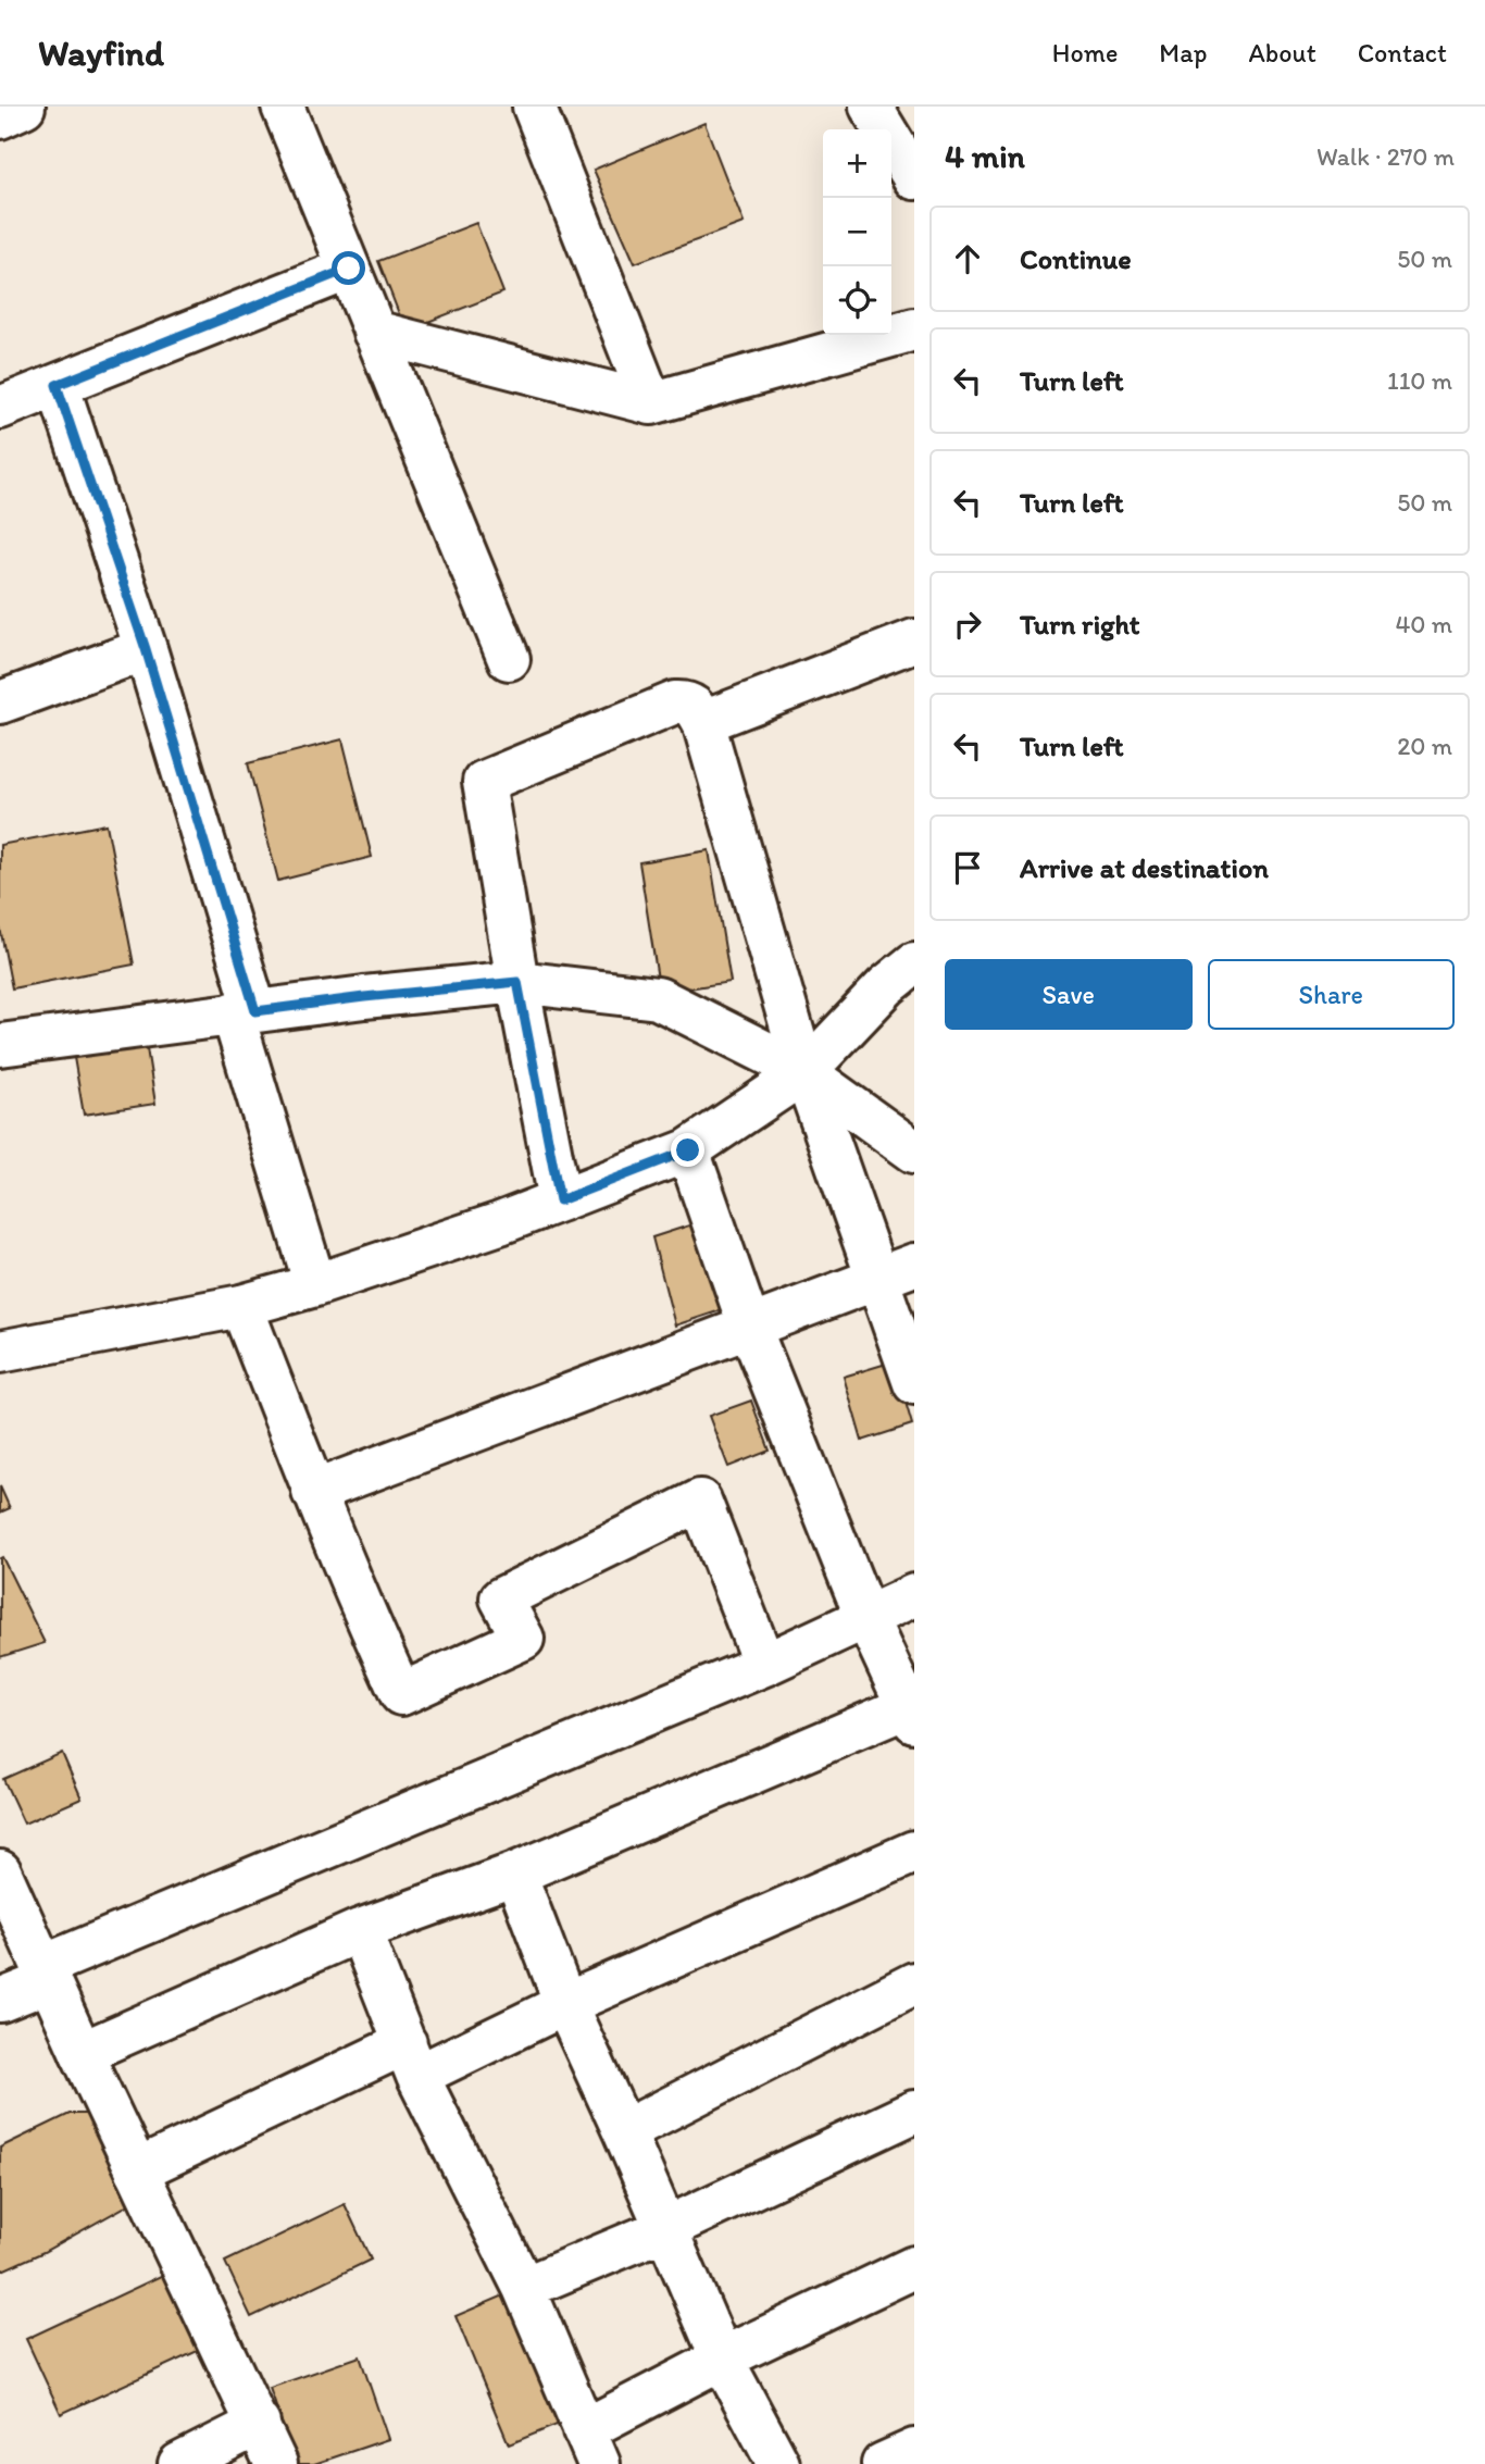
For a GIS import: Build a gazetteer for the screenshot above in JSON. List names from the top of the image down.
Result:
{
  "page": {
    "header": "Wayfind",
    "nav": [
      "Home",
      "Map",
      "About",
      "Contact"
    ],
    "heading": ["4 min", "Walk · 270 m"],
    "map_buttons": ["+", "−"],
    "list": [
      ["Continue", "50 m"],
      ["Turn left", "110 m"],
      ["Turn left", "50 m"],
      ["Turn right", "40 m"],
      ["Turn left", "20 m"],
      "Arrive at destination"
    ],
    "buttons": ["Save", "Share"]
  }
}
